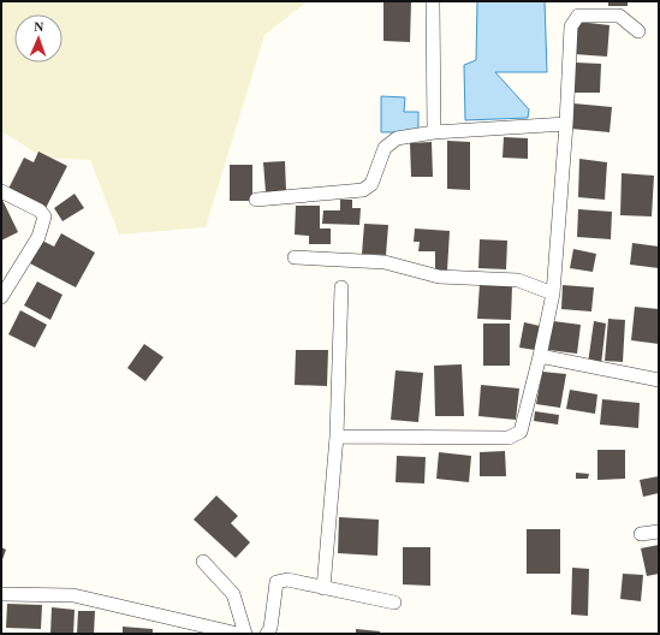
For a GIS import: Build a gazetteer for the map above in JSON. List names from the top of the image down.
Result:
{
  "north": "top"
}
